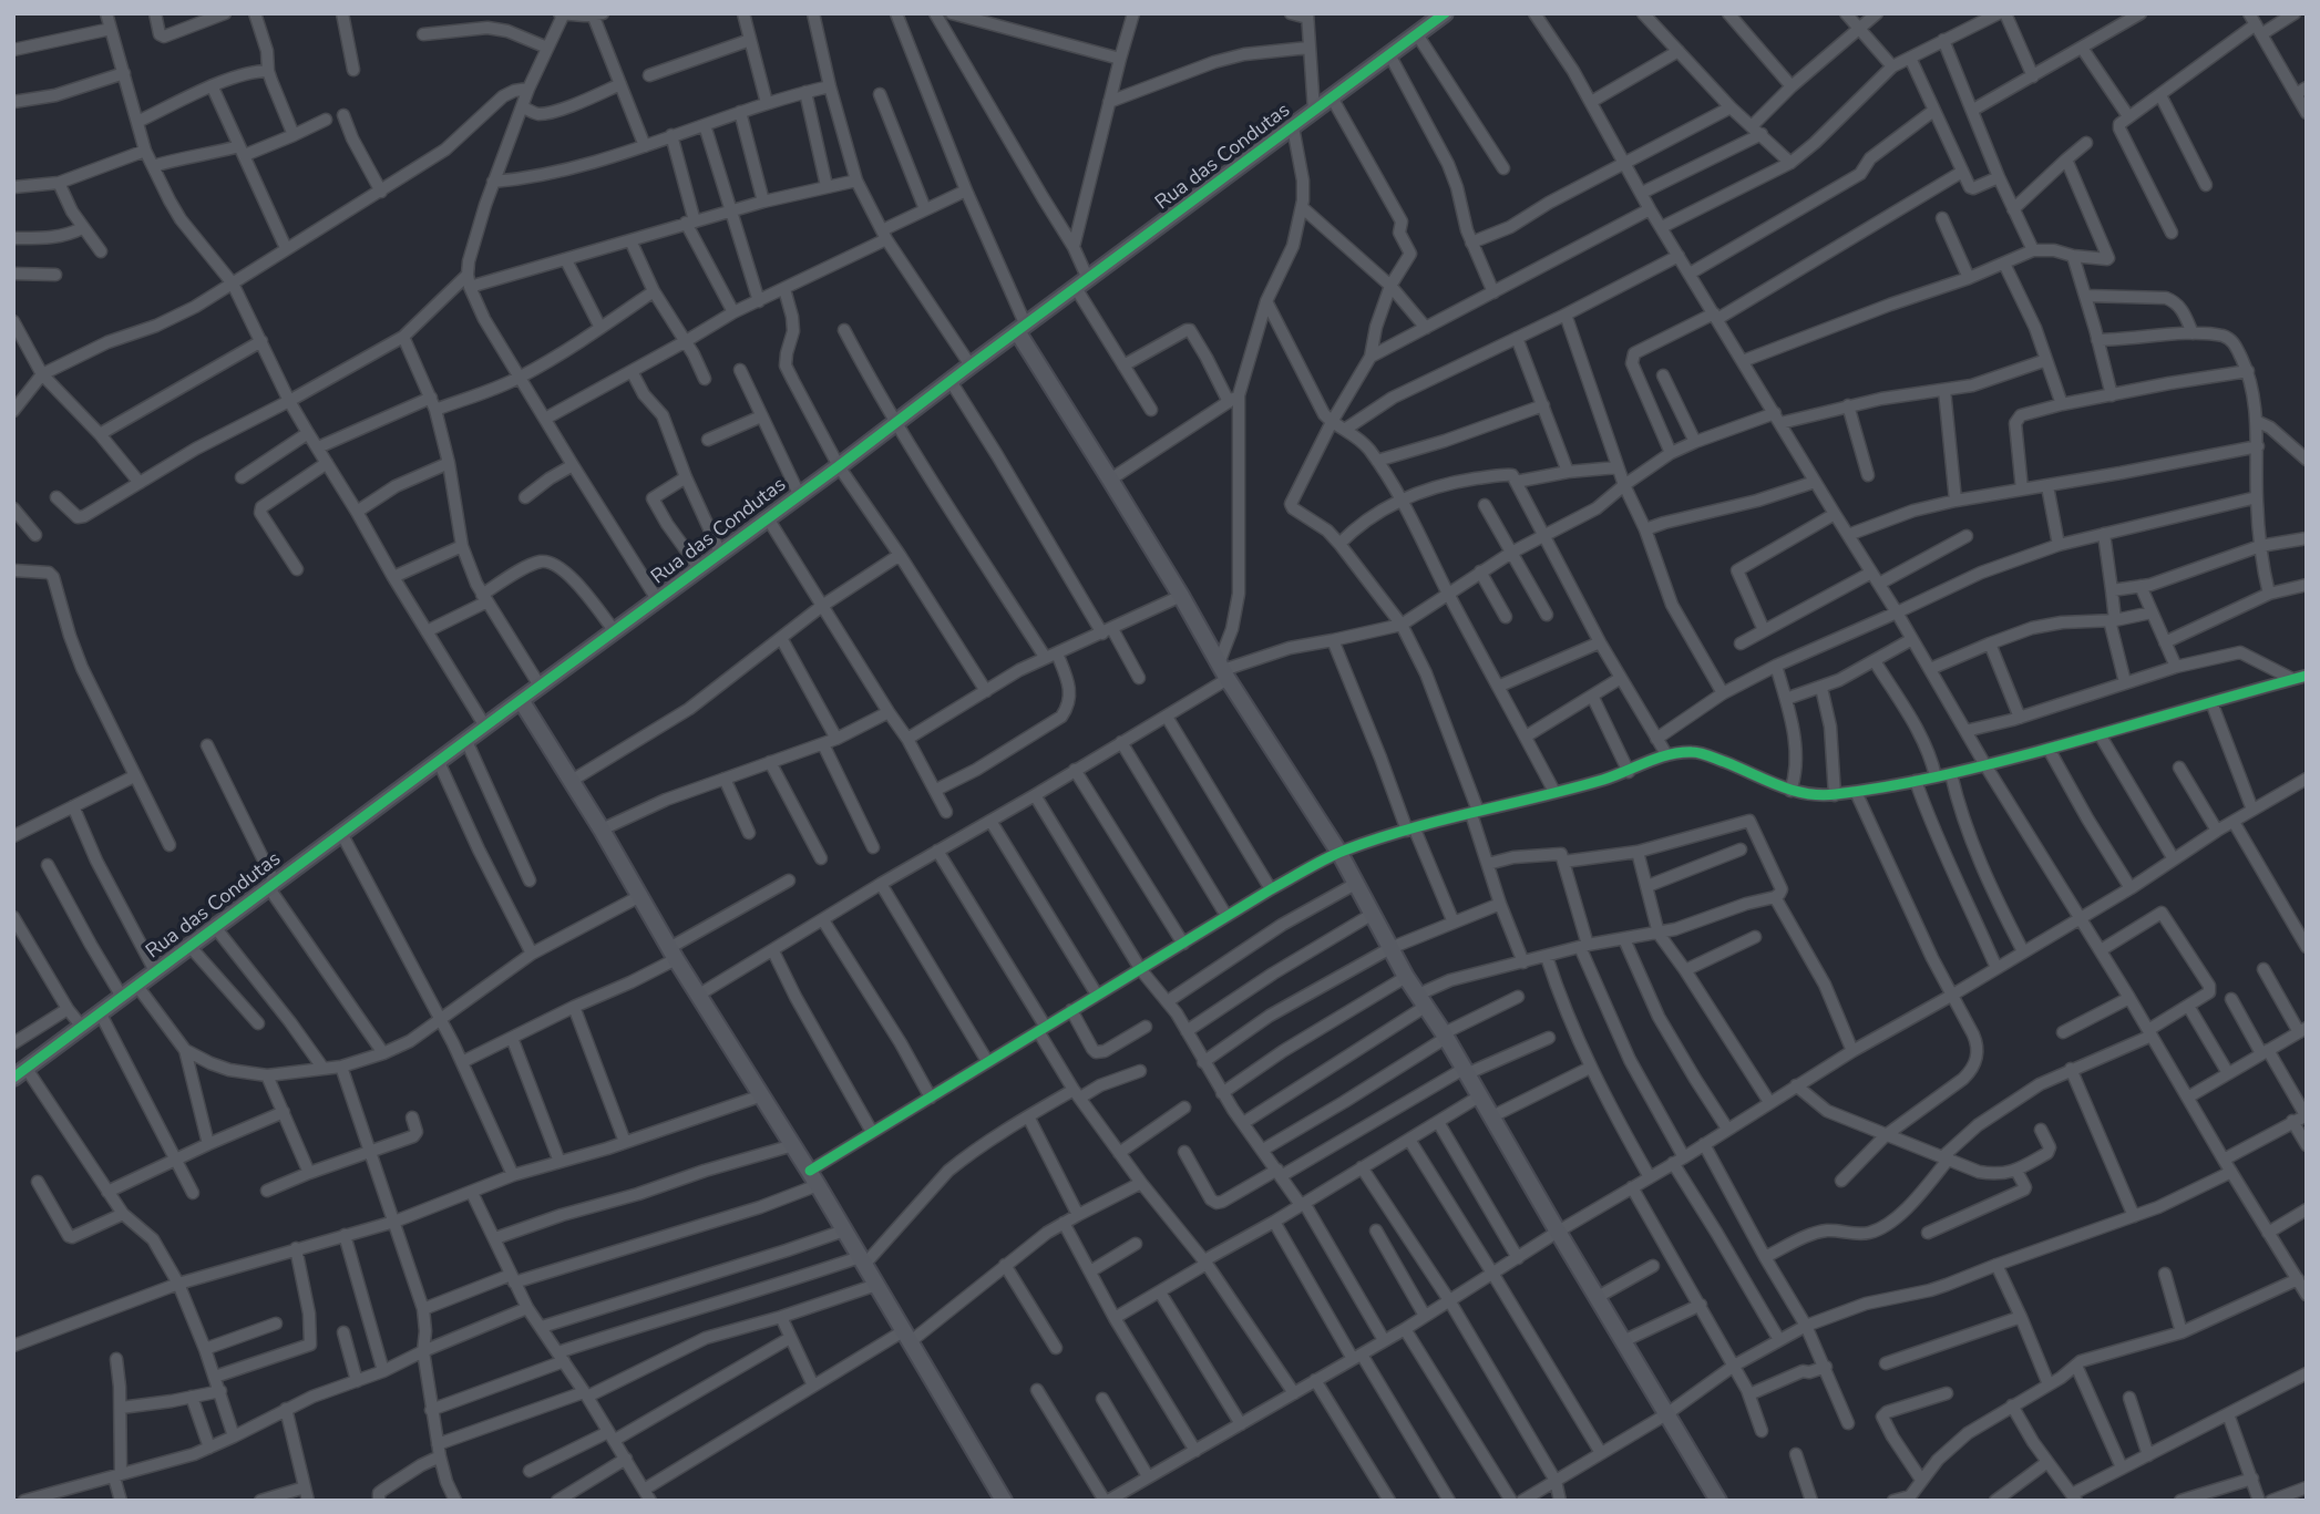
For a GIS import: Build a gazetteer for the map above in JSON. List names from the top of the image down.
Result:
{
  "streets": {
    "street": ["Rua das Condutas"]
  }
}
